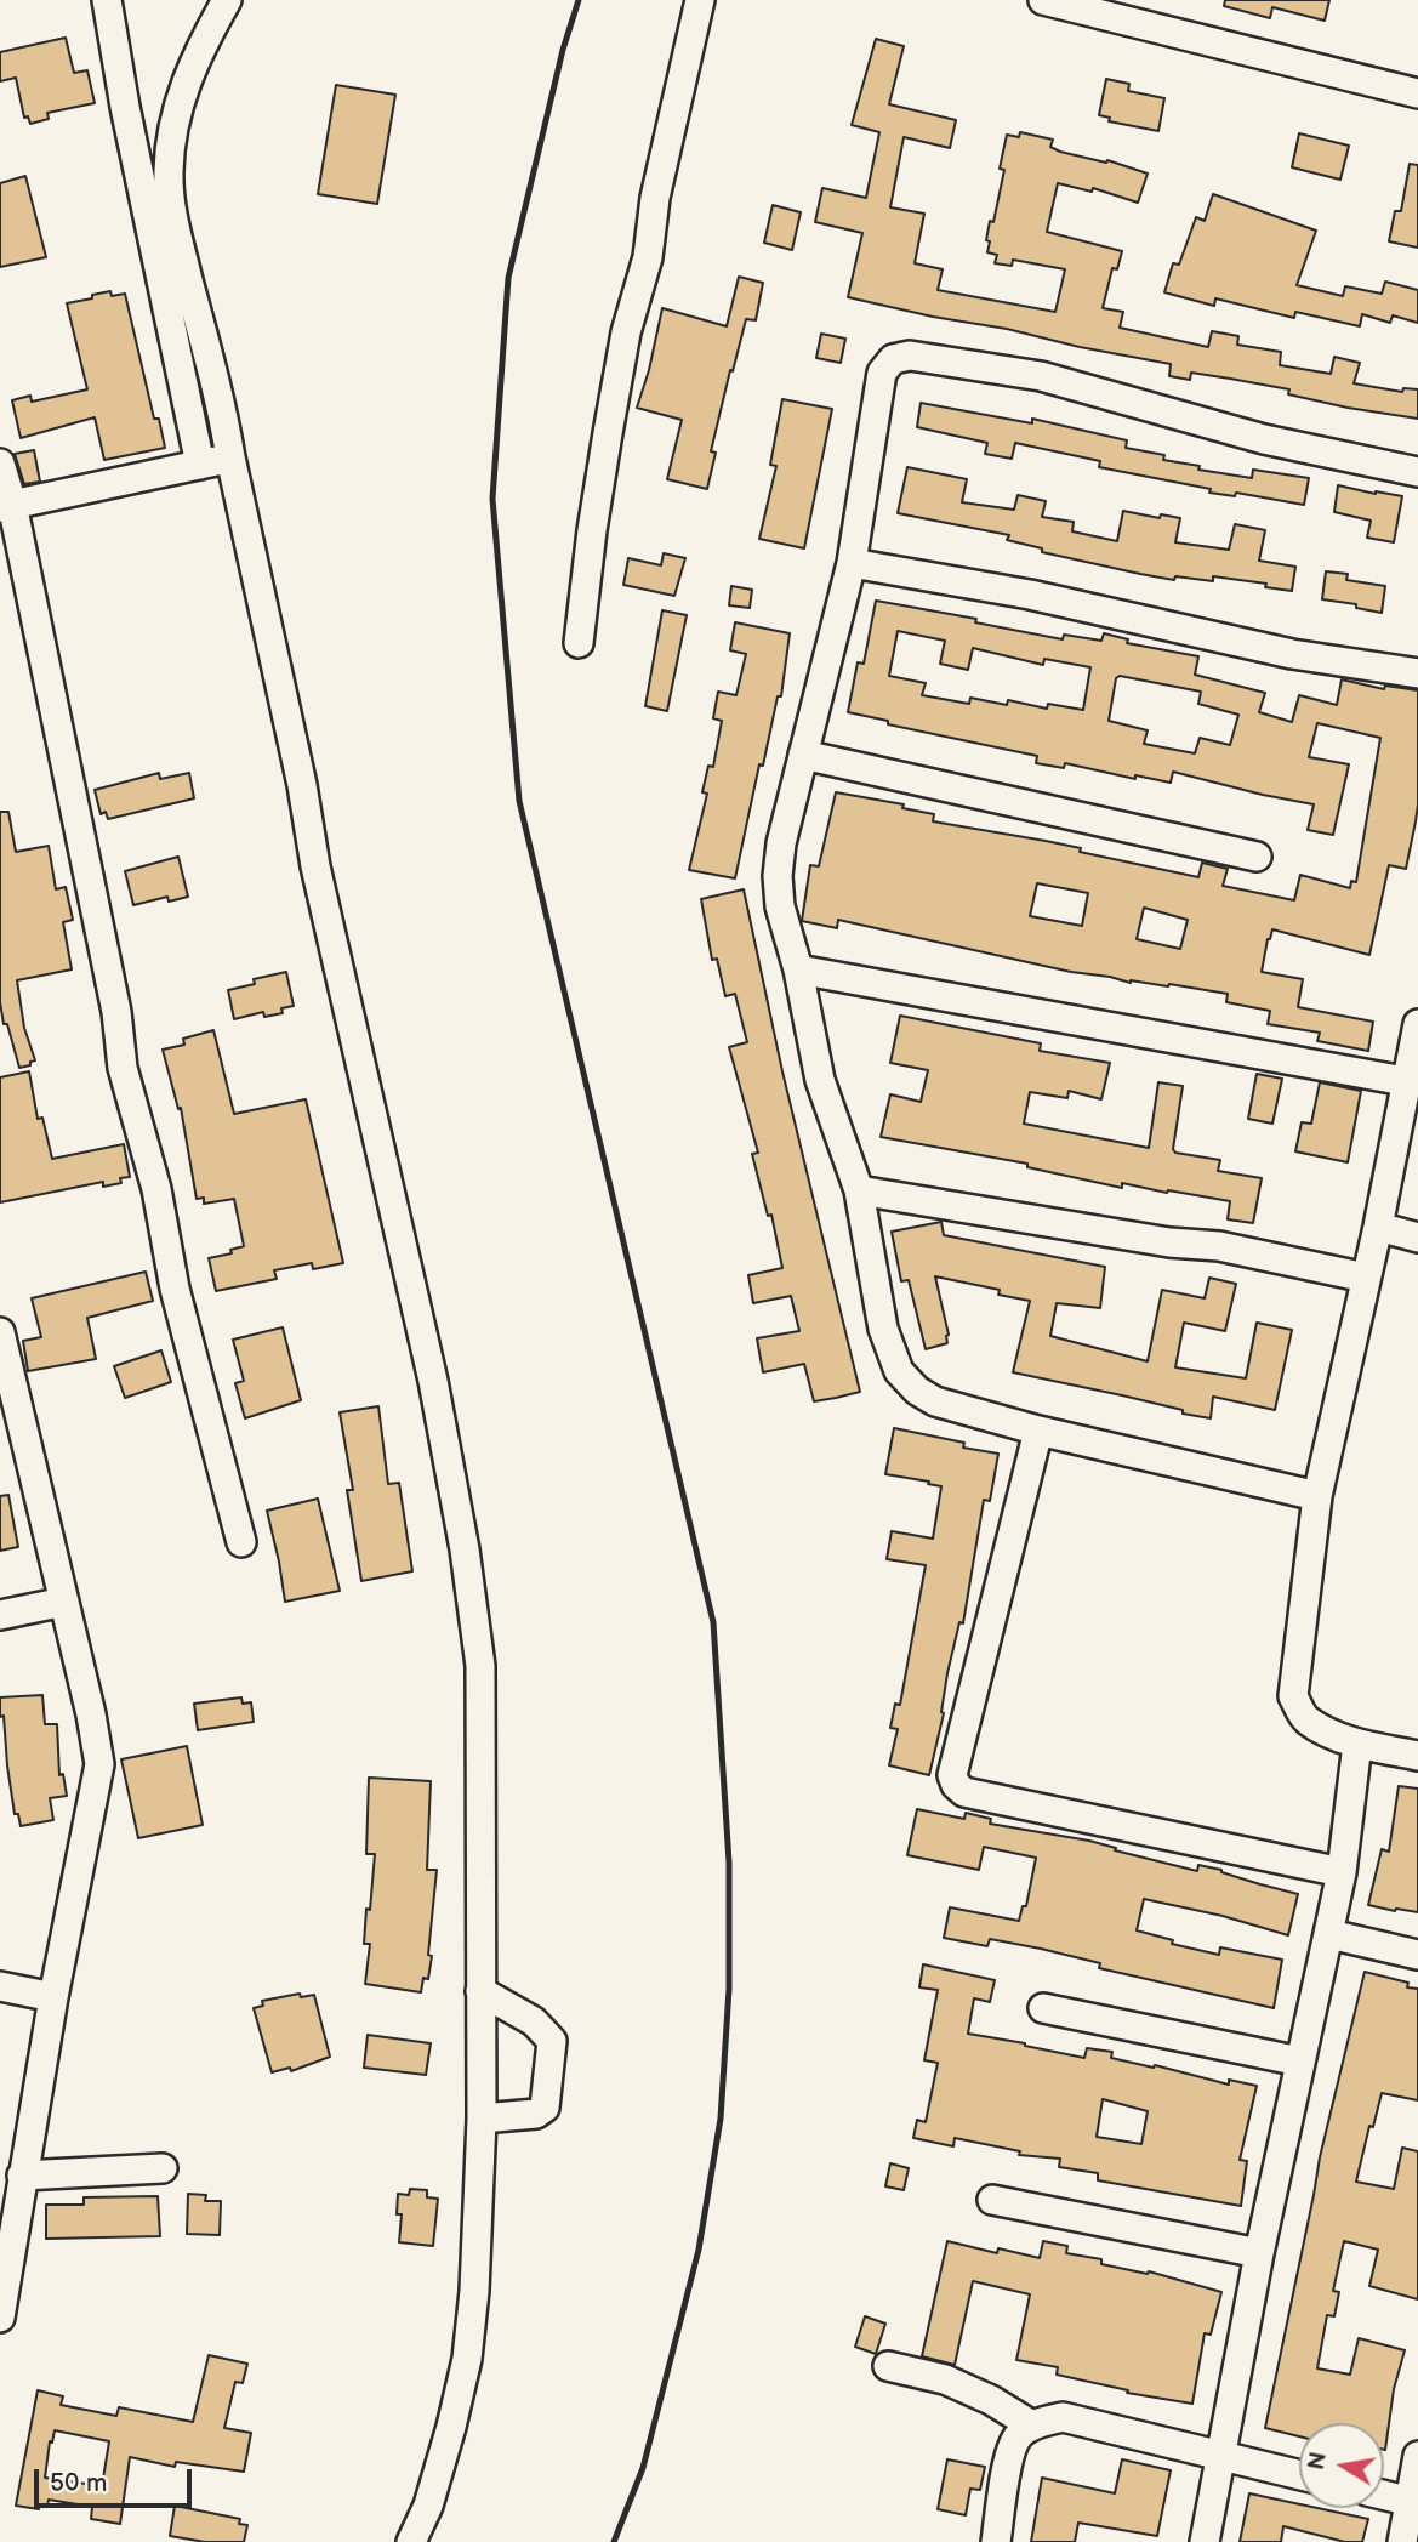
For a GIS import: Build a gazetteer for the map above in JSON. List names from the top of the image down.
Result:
{
  "scale_bar": "50 m",
  "north": "left"
}
